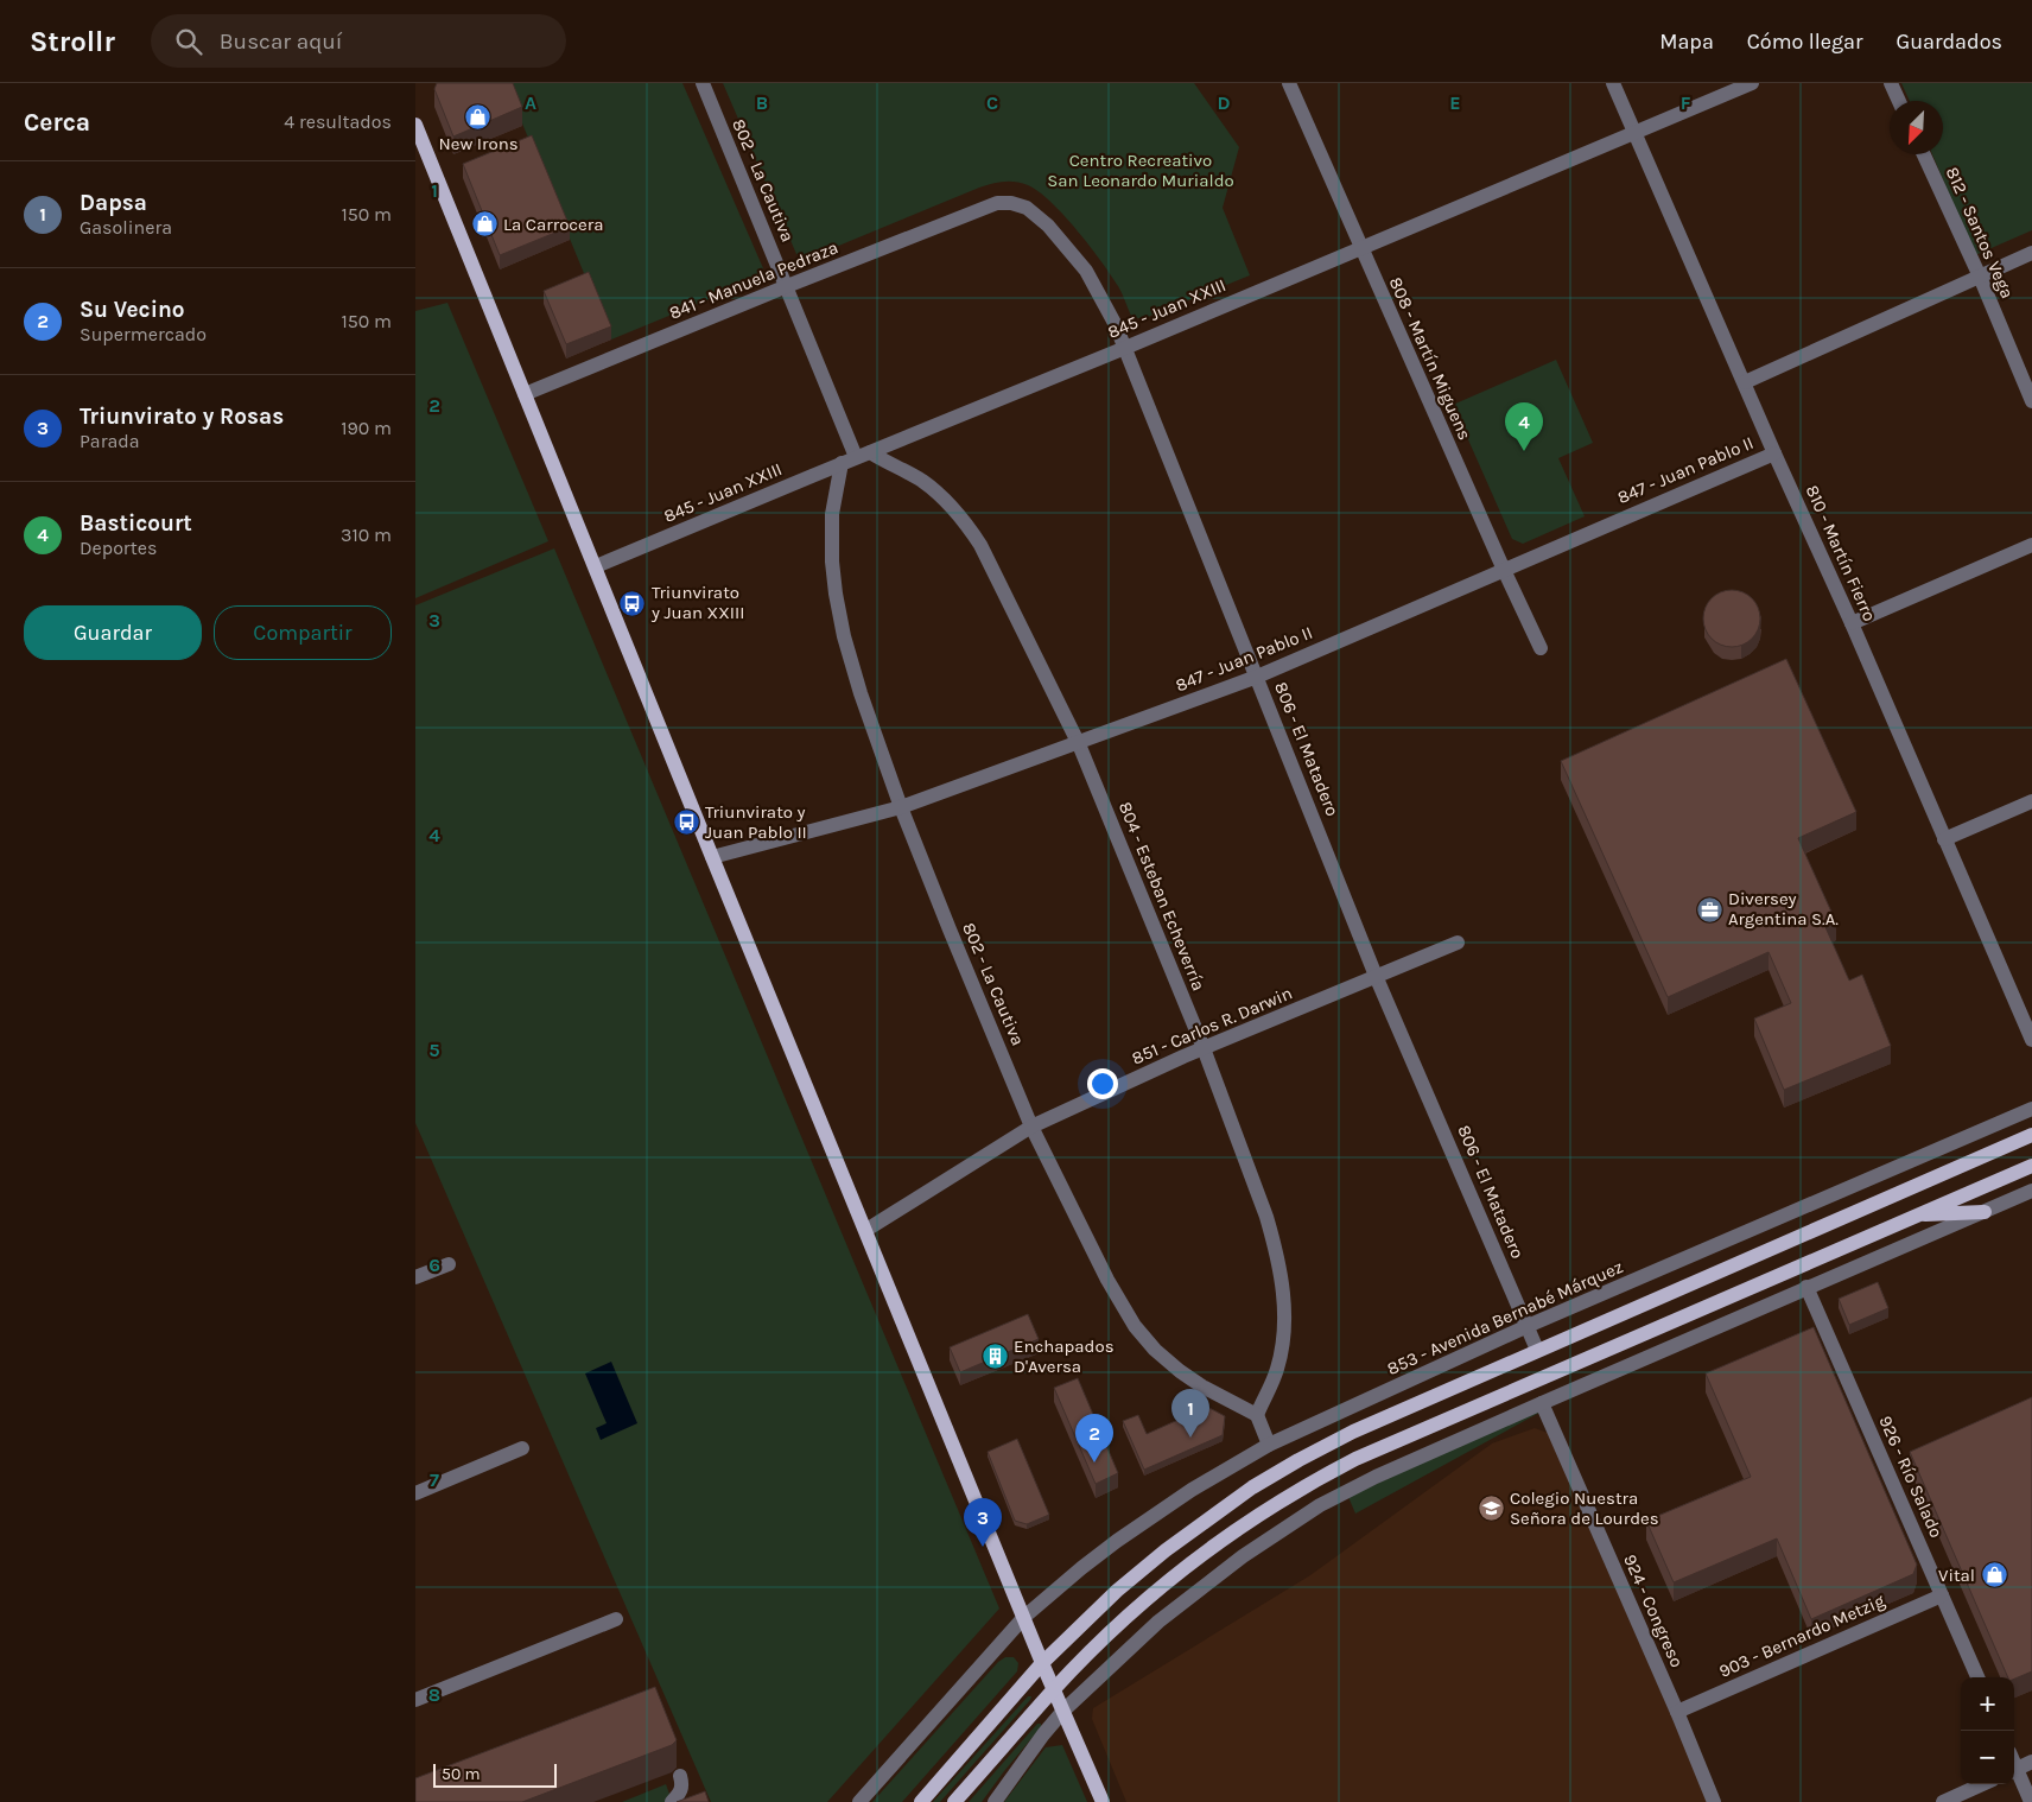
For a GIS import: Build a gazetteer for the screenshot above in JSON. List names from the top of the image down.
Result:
{
  "streets": {
    "street": [
      "802 - La Cautiva",
      "812 - Santos Vega",
      "841 - Manuela Pedraza",
      "845 - Juan XXIII",
      "808 - Martín Miguens",
      "847 - Juan Pablo II",
      "810 - Martín Fierro",
      "806 - El Matadero",
      "804 - Esteban Echeverría",
      "851 - Carlos R. Darwin",
      "853 - Avenida Bernabé Márquez",
      "926 - Río Salado",
      "924 - Congreso",
      "903 - Bernardo Metzig"
    ]
  },
  "crossings": [
    ["802 - La Cautiva", "841 - Manuela Pedraza"],
    ["802 - La Cautiva", "845 - Juan XXIII"],
    ["802 - La Cautiva", "847 - Juan Pablo II"],
    ["802 - La Cautiva", "804 - Esteban Echeverría"],
    ["802 - La Cautiva", "851 - Carlos R. Darwin"],
    ["841 - Manuela Pedraza", "806 - El Matadero"],
    ["845 - Juan XXIII", "808 - Martín Miguens"],
    ["845 - Juan XXIII", "810 - Martín Fierro"],
    ["845 - Juan XXIII", "806 - El Matadero"],
    ["845 - Juan XXIII", "804 - Esteban Echeverría"],
    ["808 - Martín Miguens", "847 - Juan Pablo II"],
    ["847 - Juan Pablo II", "810 - Martín Fierro"],
    ["847 - Juan Pablo II", "806 - El Matadero"],
    ["847 - Juan Pablo II", "804 - Esteban Echeverría"],
    ["806 - El Matadero", "851 - Carlos R. Darwin"],
    ["806 - El Matadero", "853 - Avenida Bernabé Márquez"],
    ["804 - Esteban Echeverría", "851 - Carlos R. Darwin"],
    ["926 - Río Salado", "903 - Bernardo Metzig"],
    ["924 - Congreso", "903 - Bernardo Metzig"]
  ],
  "parks": ["Centro Recreativo San Leonardo Murialdo"],
  "places": {
    "shop": ["New Irons", "La Carrocera", "Vital"],
    "bus stop": ["Triunvirato y Juan XXIII", "Triunvirato y Juan Pablo II"],
    "office": ["Diversey Argentina S.A."],
    "building": ["Enchapados D'Aversa"],
    "school or university": ["Colegio Nuestra Señora de Lourdes"]
  },
  "scale_bar": "50 m",
  "north": "bottom left",
  "page": {
    "header": "Strollr",
    "search": "Buscar aquí",
    "nav": ["Mapa", "Cómo llegar", "Guardados"],
    "heading": ["Cerca", "4 resultados"],
    "list": [
      {
        "mark": "1",
        "name": "Dapsa",
        "note": "Gasolinera",
        "value": "150 m"
      },
      {
        "mark": "2",
        "name": "Su Vecino",
        "note": "Supermercado",
        "value": "150 m"
      },
      {
        "mark": "3",
        "name": "Triunvirato y Rosas",
        "note": "Parada",
        "value": "190 m"
      },
      {
        "mark": "4",
        "name": "Basticourt",
        "note": "Deportes",
        "value": "310 m"
      }
    ],
    "pins": [
      "4",
      "1",
      "2",
      "3"
    ],
    "buttons": ["Guardar", "Compartir"],
    "map_buttons": ["+", "−"],
    "scale": "50 m"
  },
  "grid": {
    "columns": [
      "A",
      "B",
      "C",
      "D",
      "E",
      "F"
    ],
    "rows": [
      "1",
      "2",
      "3",
      "4",
      "5",
      "6",
      "7",
      "8"
    ]
  }
}
